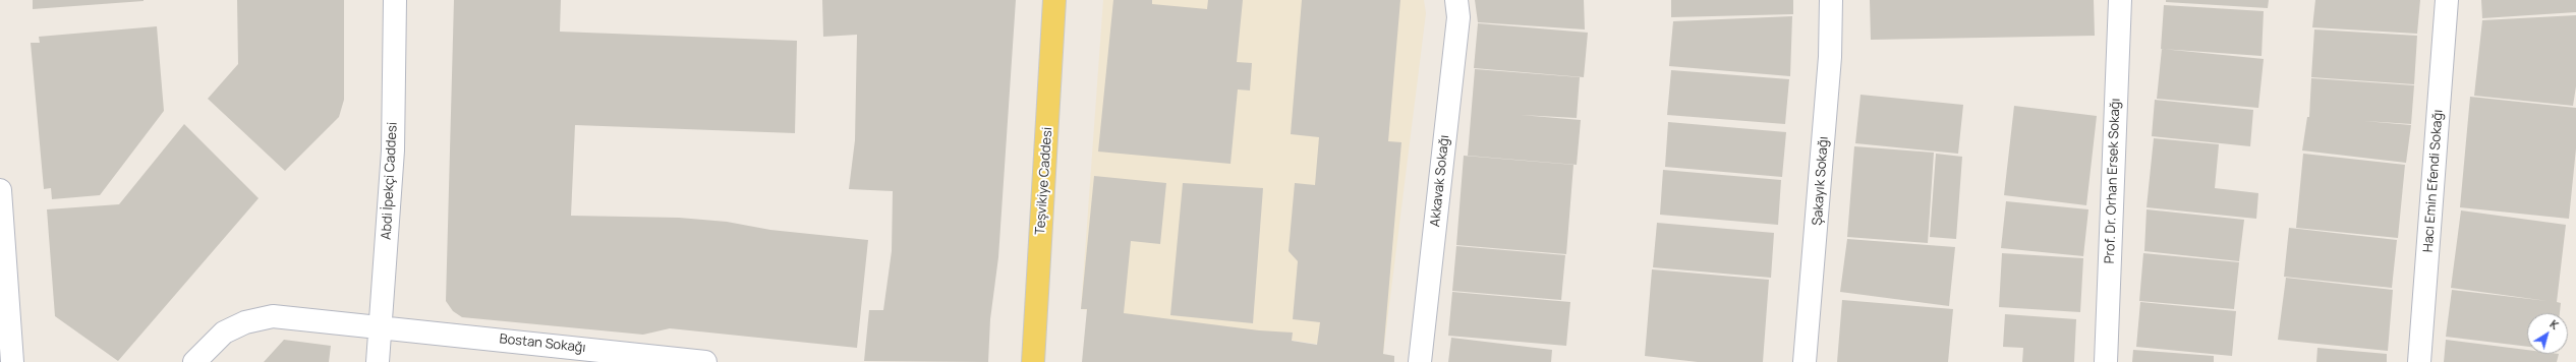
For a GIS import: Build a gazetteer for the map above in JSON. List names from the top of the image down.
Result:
{
  "streets": {
    "main road": ["Teşvikiye Caddesi"],
    "street": [
      "Abdi İpekçi Caddesi",
      "Akkavak Sokağı",
      "Şakayık Sokağı",
      "Prof. Dr. Orhan Ersek Sokağı",
      "Hacı Emin Efendi Sokağı",
      "Bostan Sokağı"
    ]
  },
  "crossings": [
    ["Abdi İpekçi Caddesi", "Bostan Sokağı"]
  ],
  "north": "top right"
}
